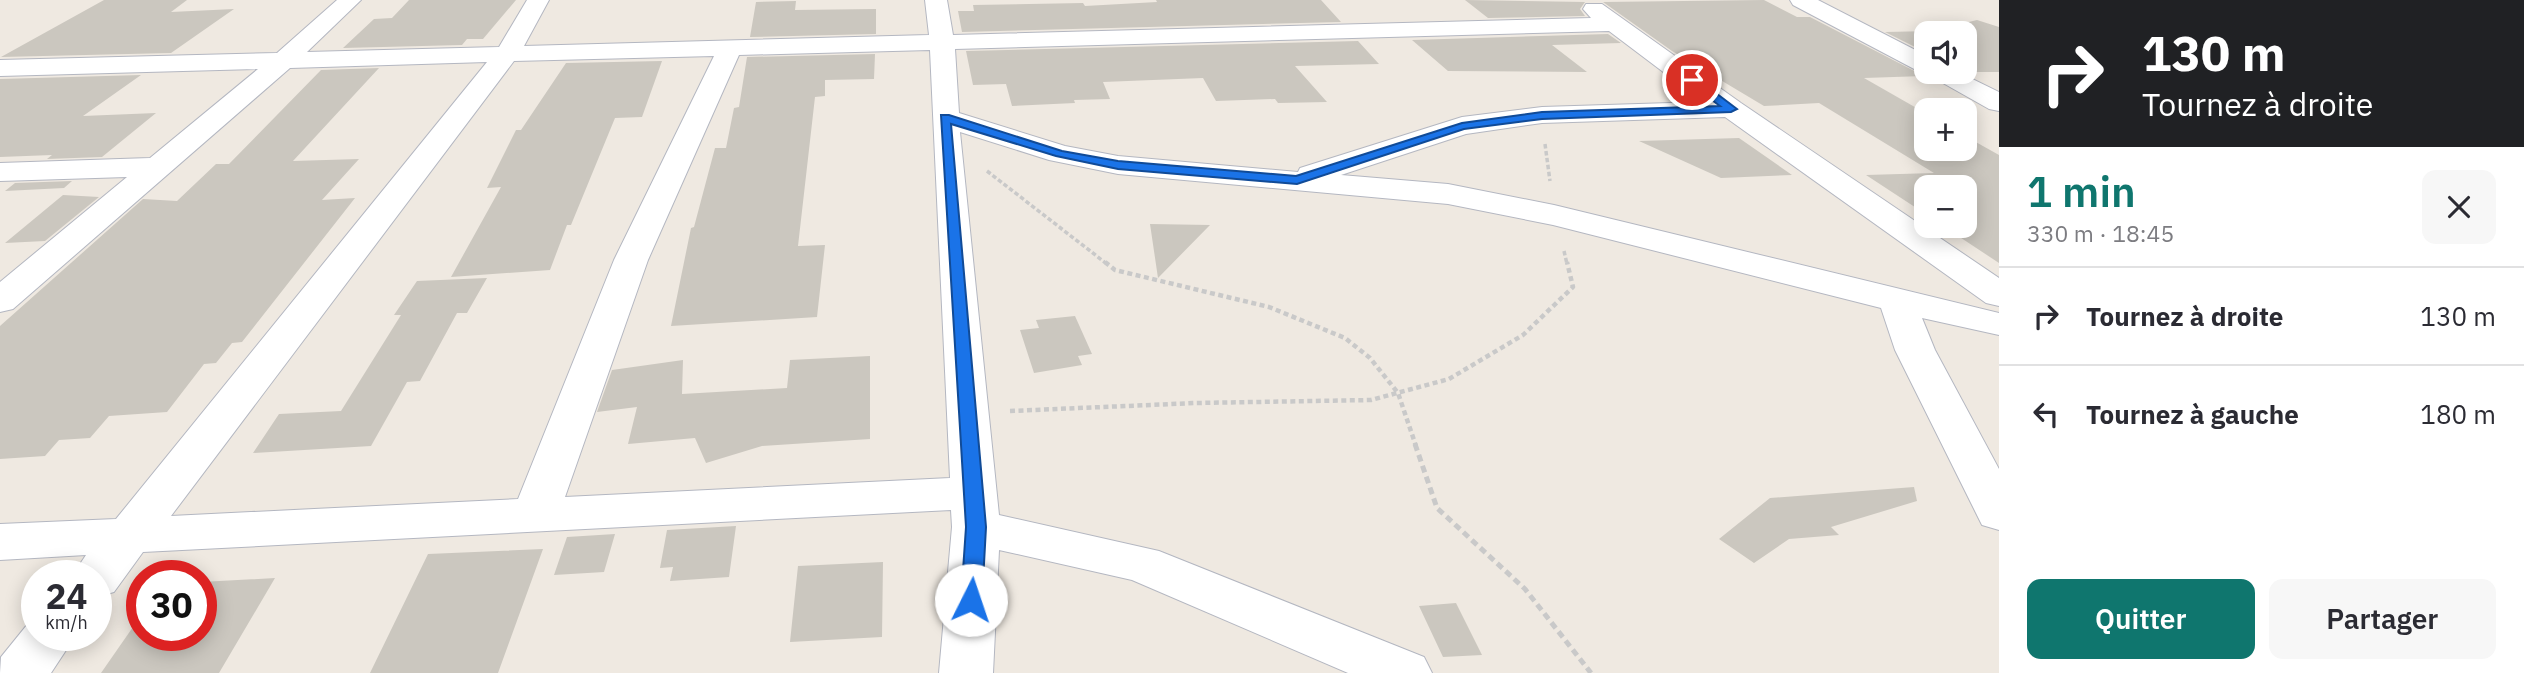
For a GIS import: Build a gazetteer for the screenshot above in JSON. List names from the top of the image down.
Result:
{
  "page": {
    "turn": ["130 m", "Tournez à droite"],
    "map_buttons": ["+", "−"],
    "heading": ["1 min", "330 m · 18:45"],
    "list": [
      {
        "name": "Tournez à droite",
        "value": "130 m"
      },
      {
        "name": "Tournez à gauche",
        "value": "180 m"
      }
    ],
    "speed": "24 km/h",
    "limit": "30",
    "buttons": ["Quitter", "Partager"]
  }
}
